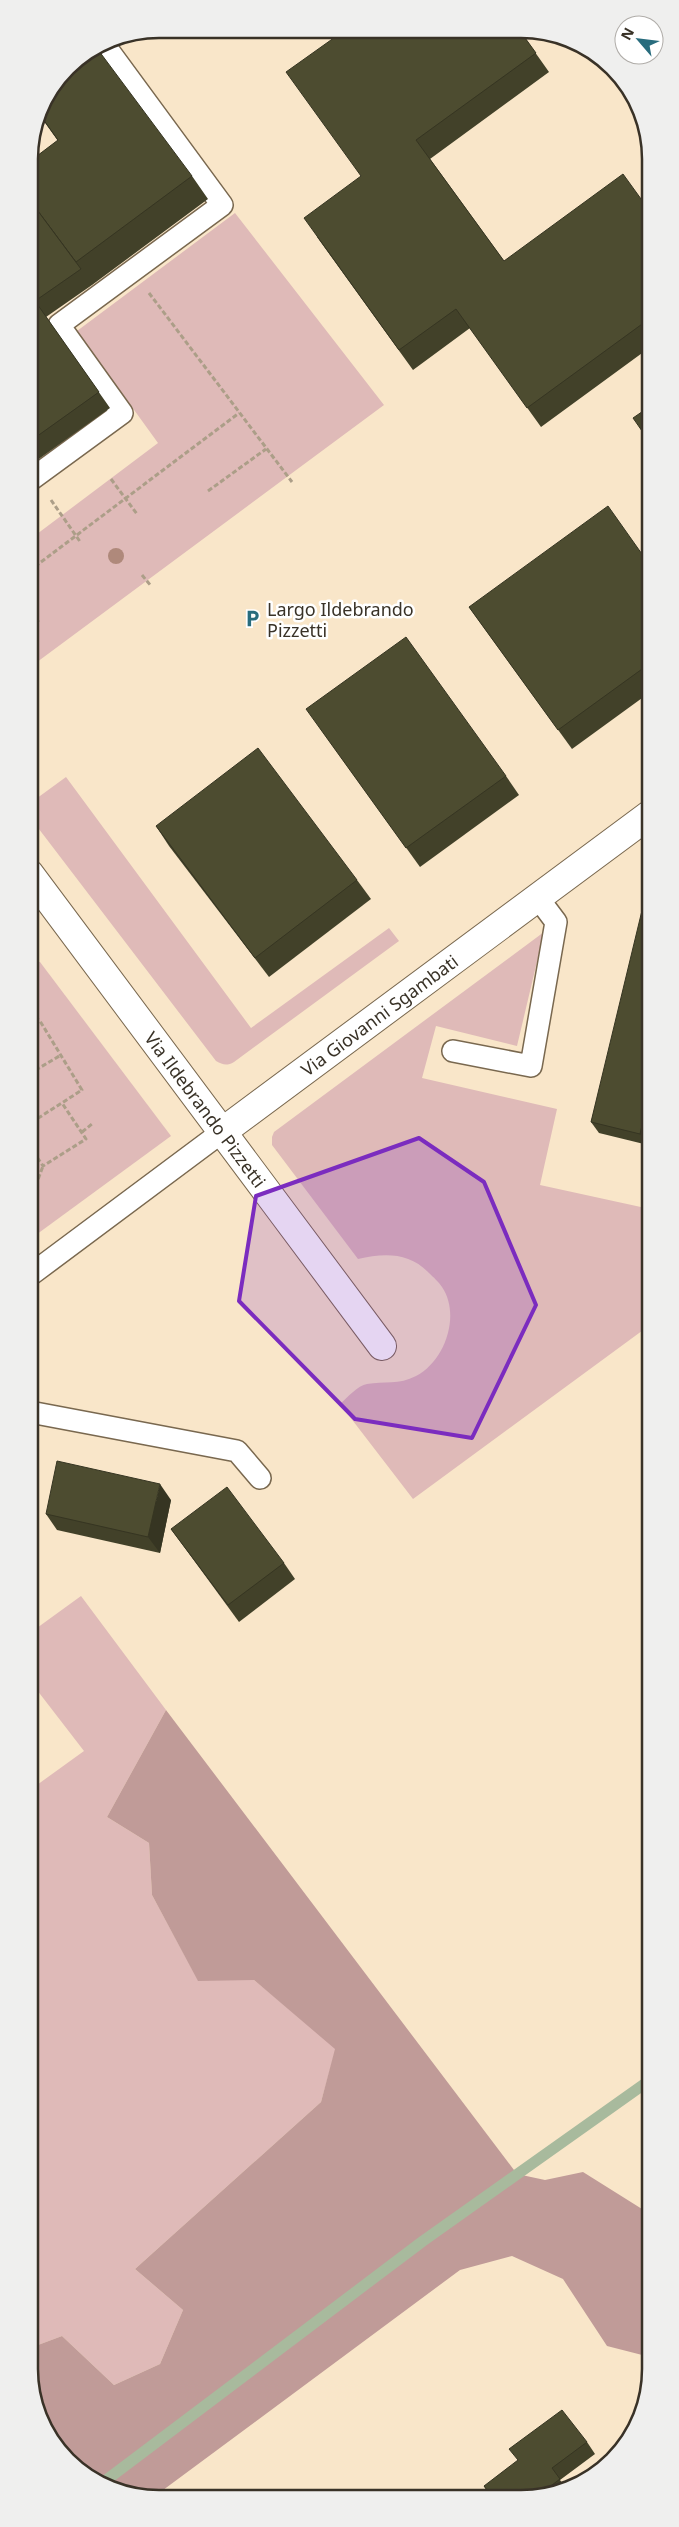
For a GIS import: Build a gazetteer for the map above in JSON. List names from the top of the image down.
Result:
{
  "streets": {
    "street": ["Via Giovanni Sgambati", "Via Ildebrando Pizzetti"]
  },
  "crossings": [
    ["Via Giovanni Sgambati", "Via Ildebrando Pizzetti"]
  ],
  "places": {
    "parking": ["Largo Ildebrando Pizzetti"]
  },
  "north": "top left"
}
